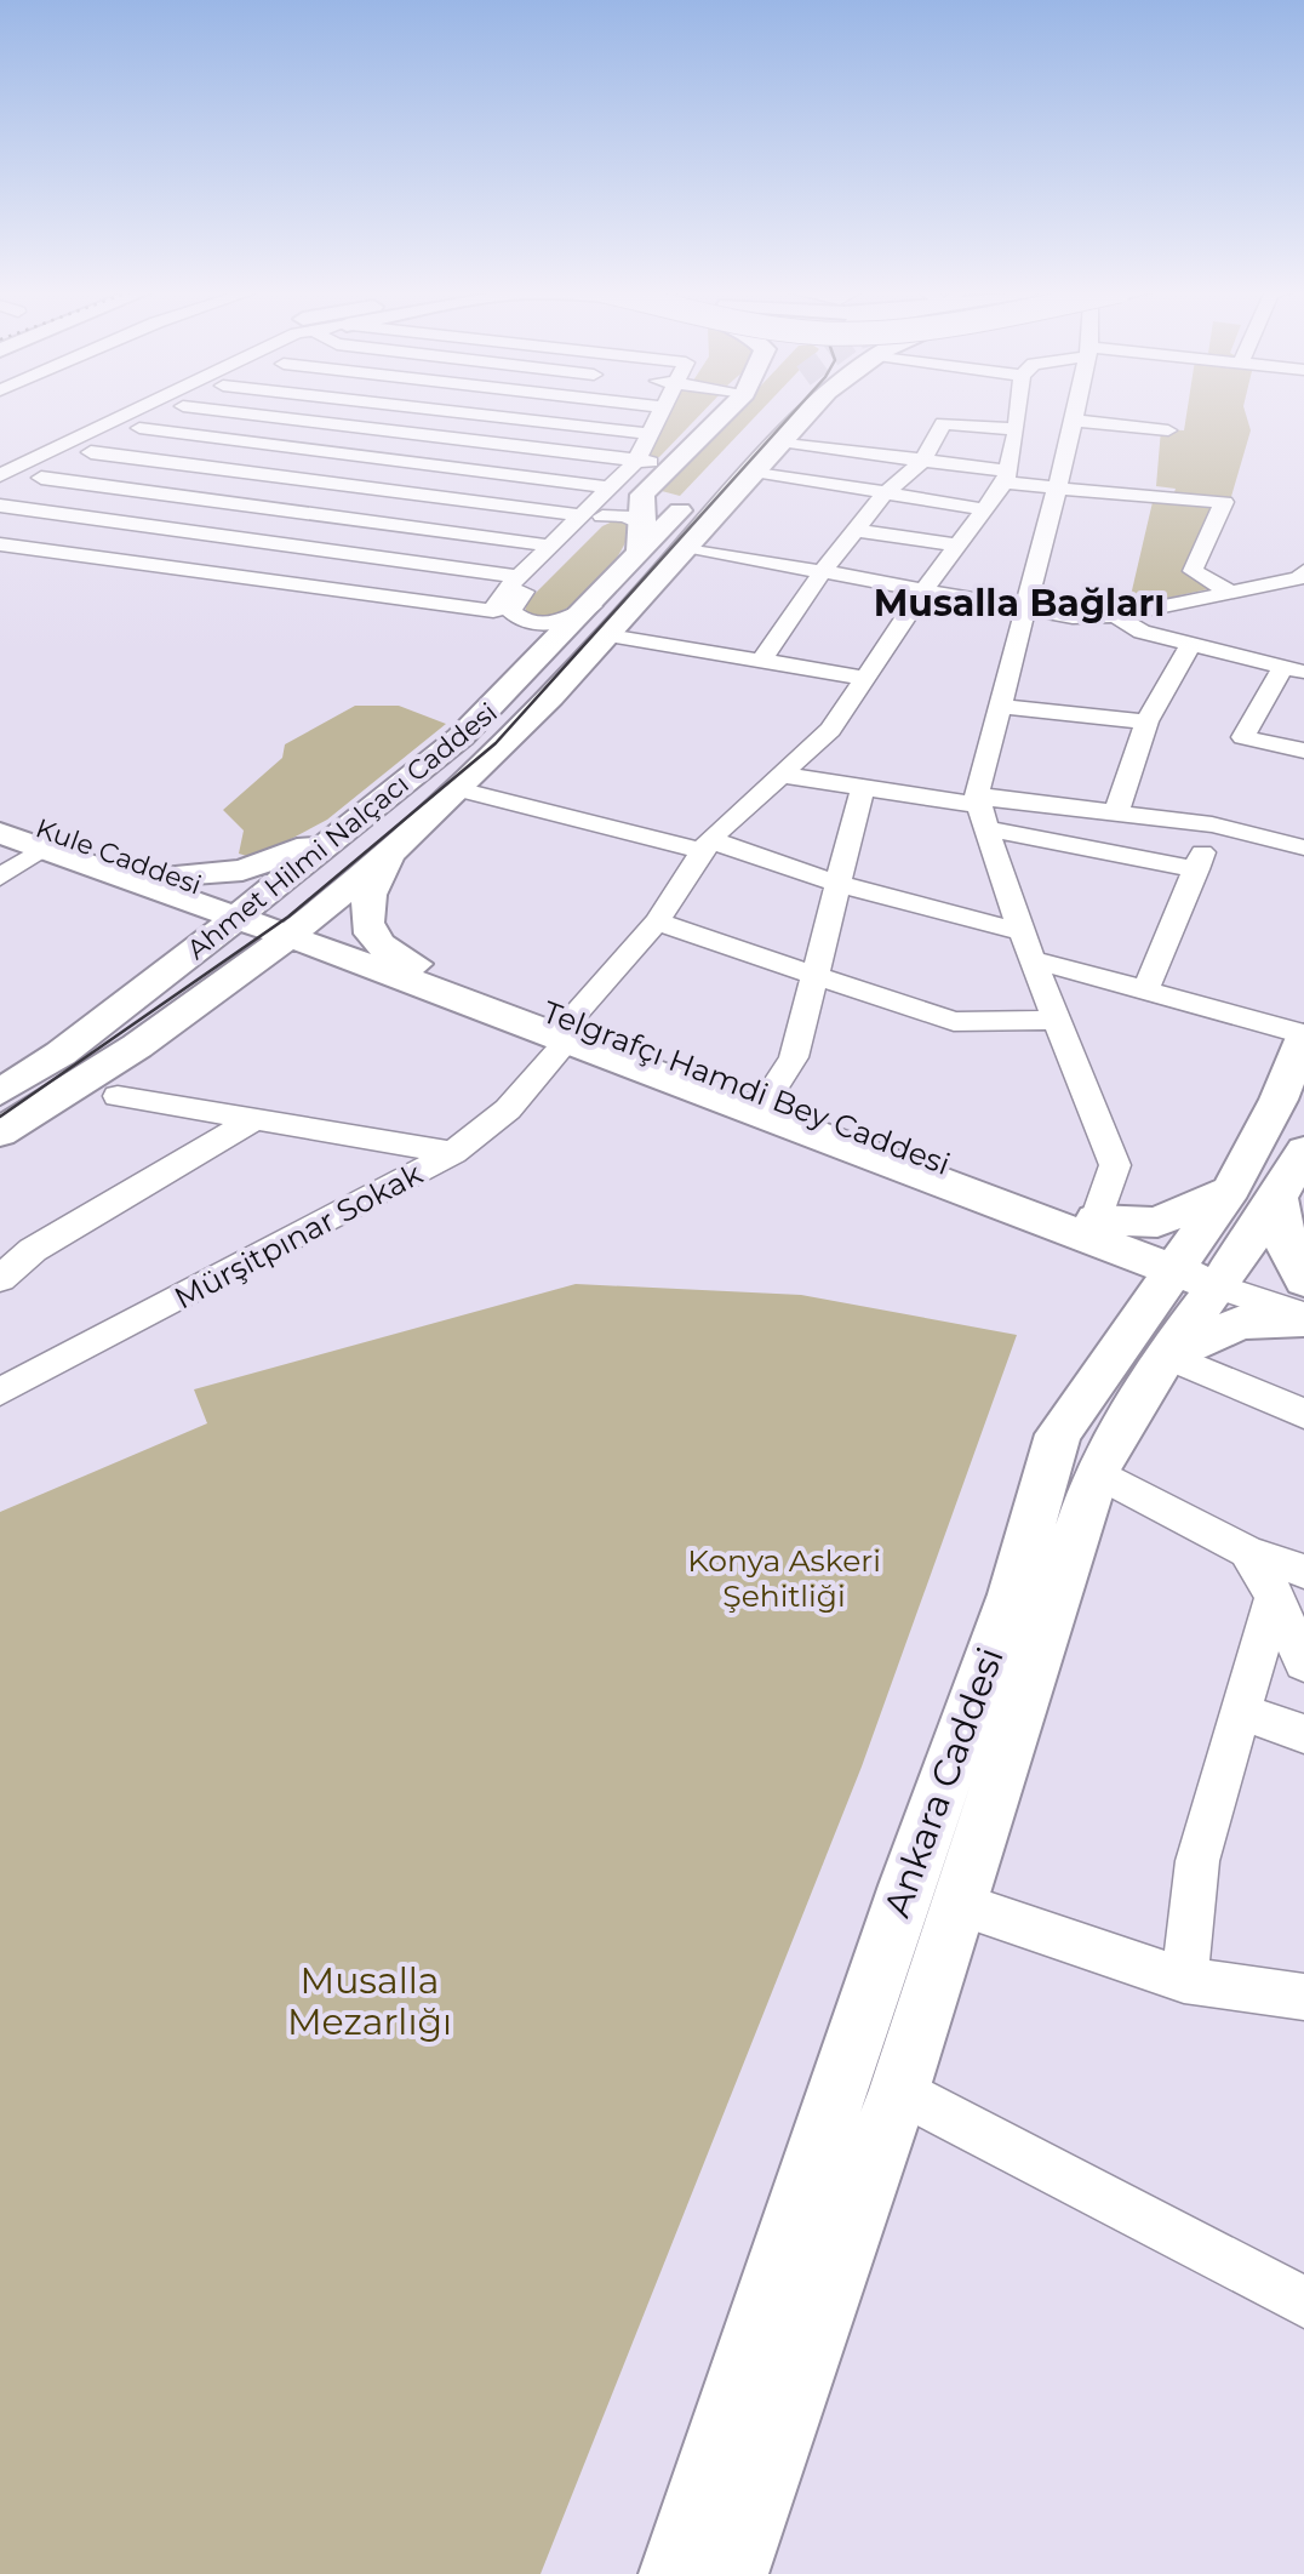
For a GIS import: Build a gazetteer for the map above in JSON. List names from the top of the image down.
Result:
{
  "streets": {
    "main road": [
      "Ahmet Hilmi Nalçacı Caddesi",
      "Kule Caddesi",
      "Telgrafçı Hamdi Bey Caddesi",
      "Ankara Caddesi"
    ],
    "street": ["Mürşitpınar Sokak"]
  },
  "crossings": [
    ["Ahmet Hilmi Nalçacı Caddesi", "Kule Caddesi"],
    ["Ahmet Hilmi Nalçacı Caddesi", "Telgrafçı Hamdi Bey Caddesi"],
    ["Kule Caddesi", "Telgrafçı Hamdi Bey Caddesi"],
    ["Telgrafçı Hamdi Bey Caddesi", "Mürşitpınar Sokak"],
    ["Telgrafçı Hamdi Bey Caddesi", "Ankara Caddesi"]
  ],
  "districts": ["Musalla Bağları"],
  "parks": ["Konya Askeri Şehitliği", "Musalla Mezarlığı"]
}
